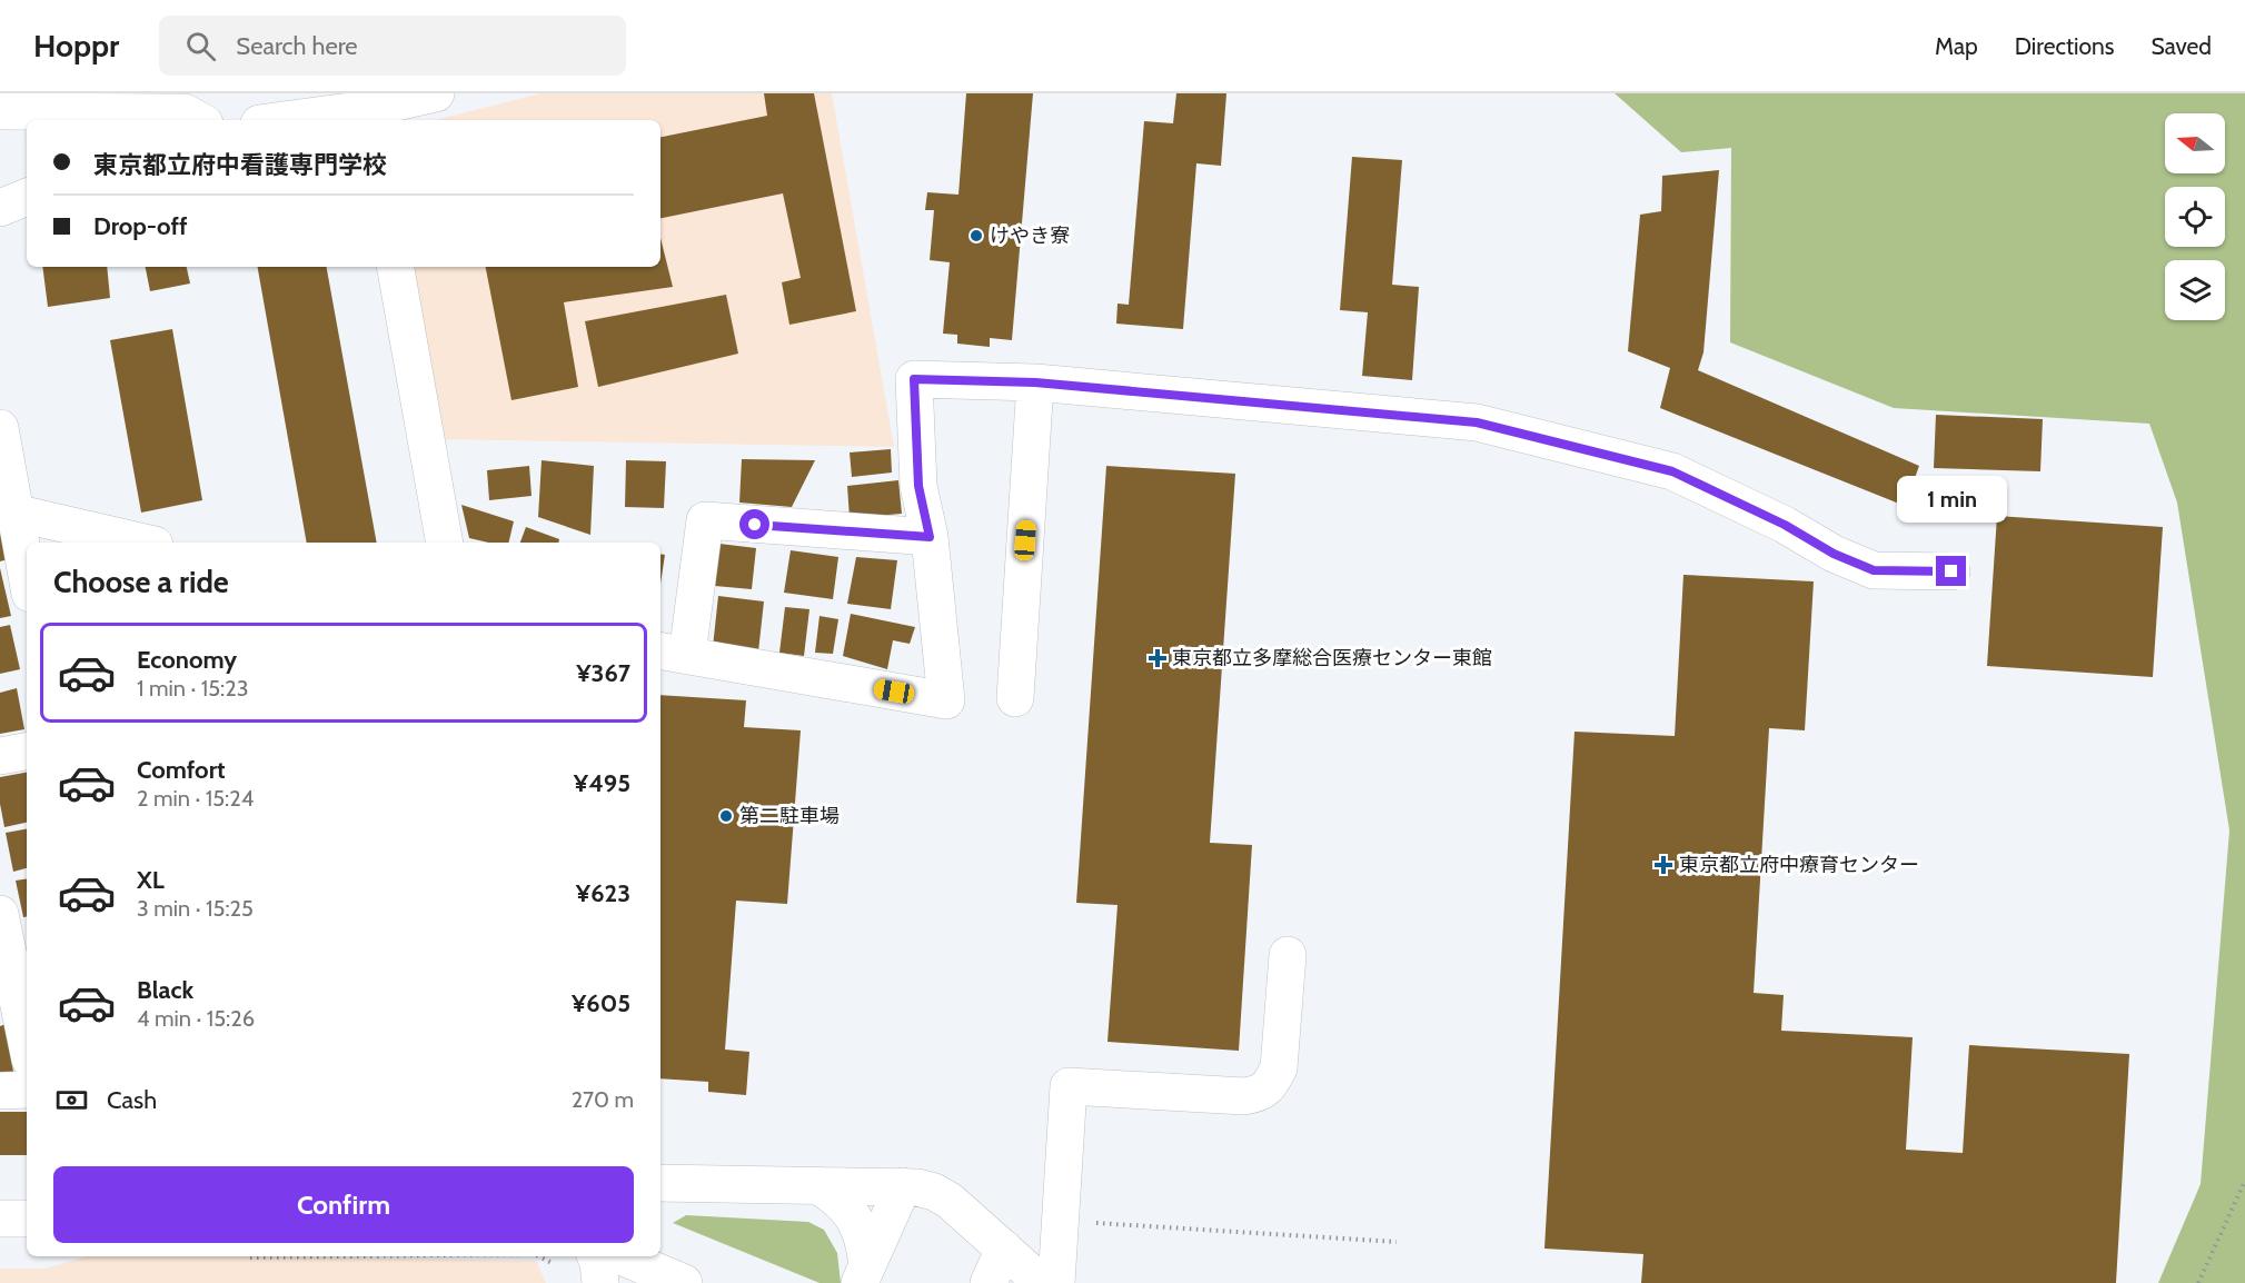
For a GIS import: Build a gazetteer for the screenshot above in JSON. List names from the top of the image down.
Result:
{
  "places": {
    "other": ["けやき寮", "第二駐車場"],
    "health": ["東京都立多摩総合医療センター東館", "東京都立府中療育センター"]
  },
  "north": "left",
  "page": {
    "header": "Hoppr",
    "search": "Search here",
    "nav": ["Map", "Directions", "Saved"],
    "banner": ["東京都立府中看護専門学校", "Drop-off"],
    "bubble": "1 min",
    "heading": "Choose a ride",
    "list": [
      {
        "name": "Economy",
        "note": "1 min · 15:23",
        "value": "¥367"
      },
      {
        "name": "Comfort",
        "note": "2 min · 15:24",
        "value": "¥495"
      },
      {
        "name": "XL",
        "note": "3 min · 15:25",
        "value": "¥623"
      },
      {
        "name": "Black",
        "note": "4 min · 15:26",
        "value": "¥605"
      }
    ],
    "pay": ["Cash", "270 m"],
    "buttons": "Confirm"
  }
}
